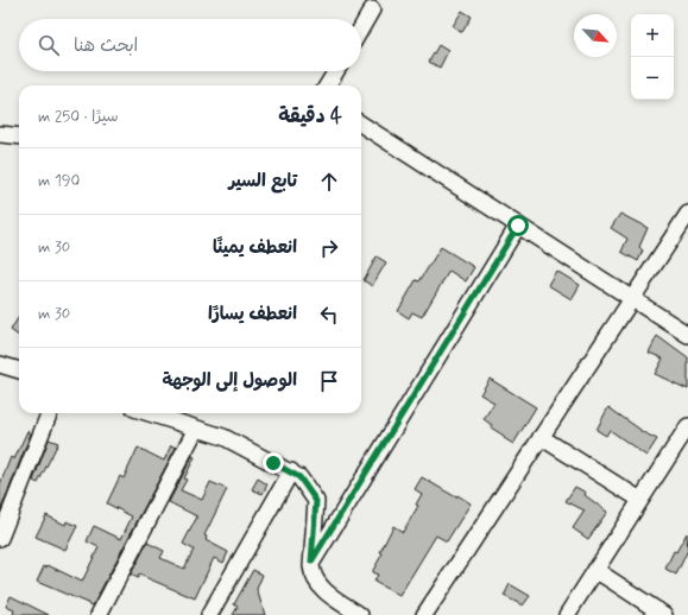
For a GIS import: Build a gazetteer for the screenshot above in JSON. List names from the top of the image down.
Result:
{
  "north": "bottom right",
  "page": {
    "map_buttons": ["+", "−"],
    "search": "ابحث هنا",
    "heading": ["4 دقيقة", "سيرًا · 250 m"],
    "list": [
      ["تابع السير", "190 m"],
      ["انعطف يمينًا", "30 m"],
      ["انعطف يسارًا", "30 m"],
      "الوصول إلى الوجهة"
    ]
  }
}
